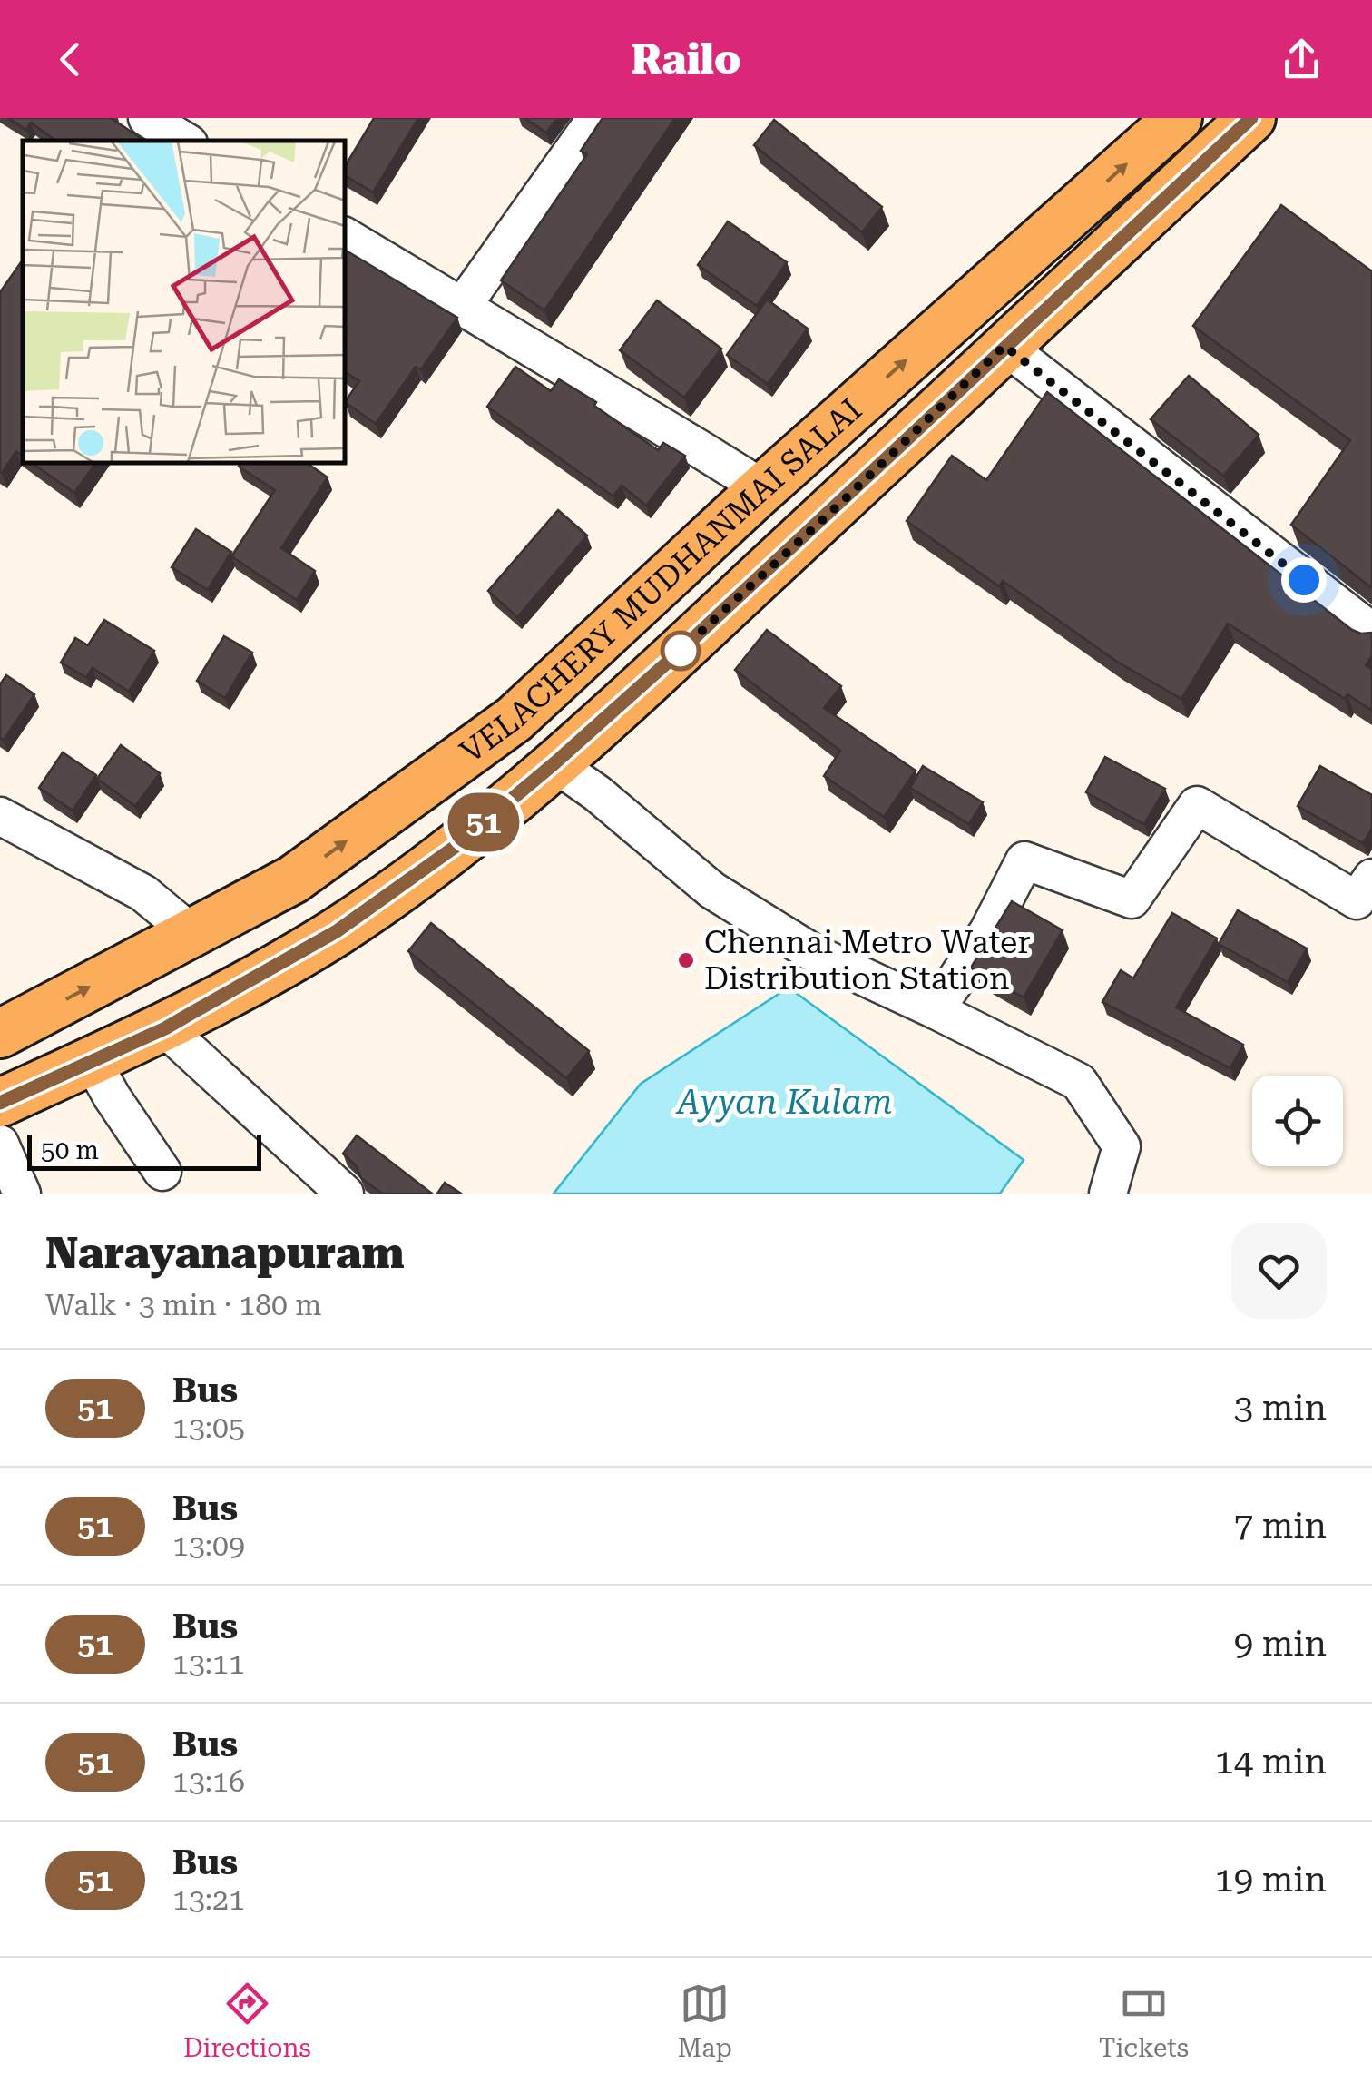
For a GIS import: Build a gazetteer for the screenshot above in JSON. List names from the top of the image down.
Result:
{
  "streets": {
    "main road": ["VELACHERY MUDHANMAI SALAI"]
  },
  "water": ["Ayyan Kulam"],
  "places": ["Chennai Metro Water Distribution Station"],
  "lines": ["bus line 51"],
  "scale_bar": "50 m",
  "page": {
    "header": "Railo",
    "on_map": "51",
    "scale": "50 m",
    "heading": ["Narayanapuram", "Walk · 3 min · 180 m"],
    "list": [
      {
        "mark": "51",
        "name": "Bus",
        "note": "13:05",
        "value": "3 min"
      },
      {
        "mark": "51",
        "name": "Bus",
        "note": "13:09",
        "value": "7 min"
      },
      {
        "mark": "51",
        "name": "Bus",
        "note": "13:11",
        "value": "9 min"
      },
      {
        "mark": "51",
        "name": "Bus",
        "note": "13:16",
        "value": "14 min"
      },
      {
        "mark": "51",
        "name": "Bus",
        "note": "13:21",
        "value": "19 min"
      }
    ],
    "tabs": ["Directions", "Map", "Tickets"]
  }
}
